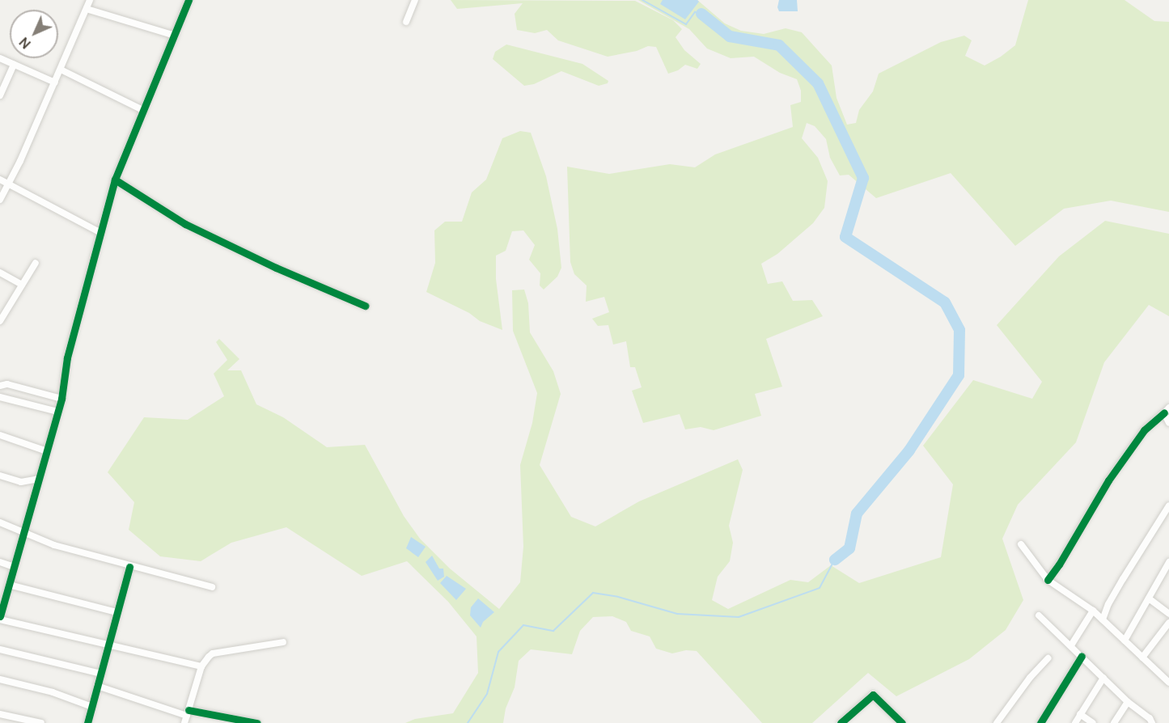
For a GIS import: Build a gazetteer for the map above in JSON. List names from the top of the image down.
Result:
{
  "north": "bottom left"
}
